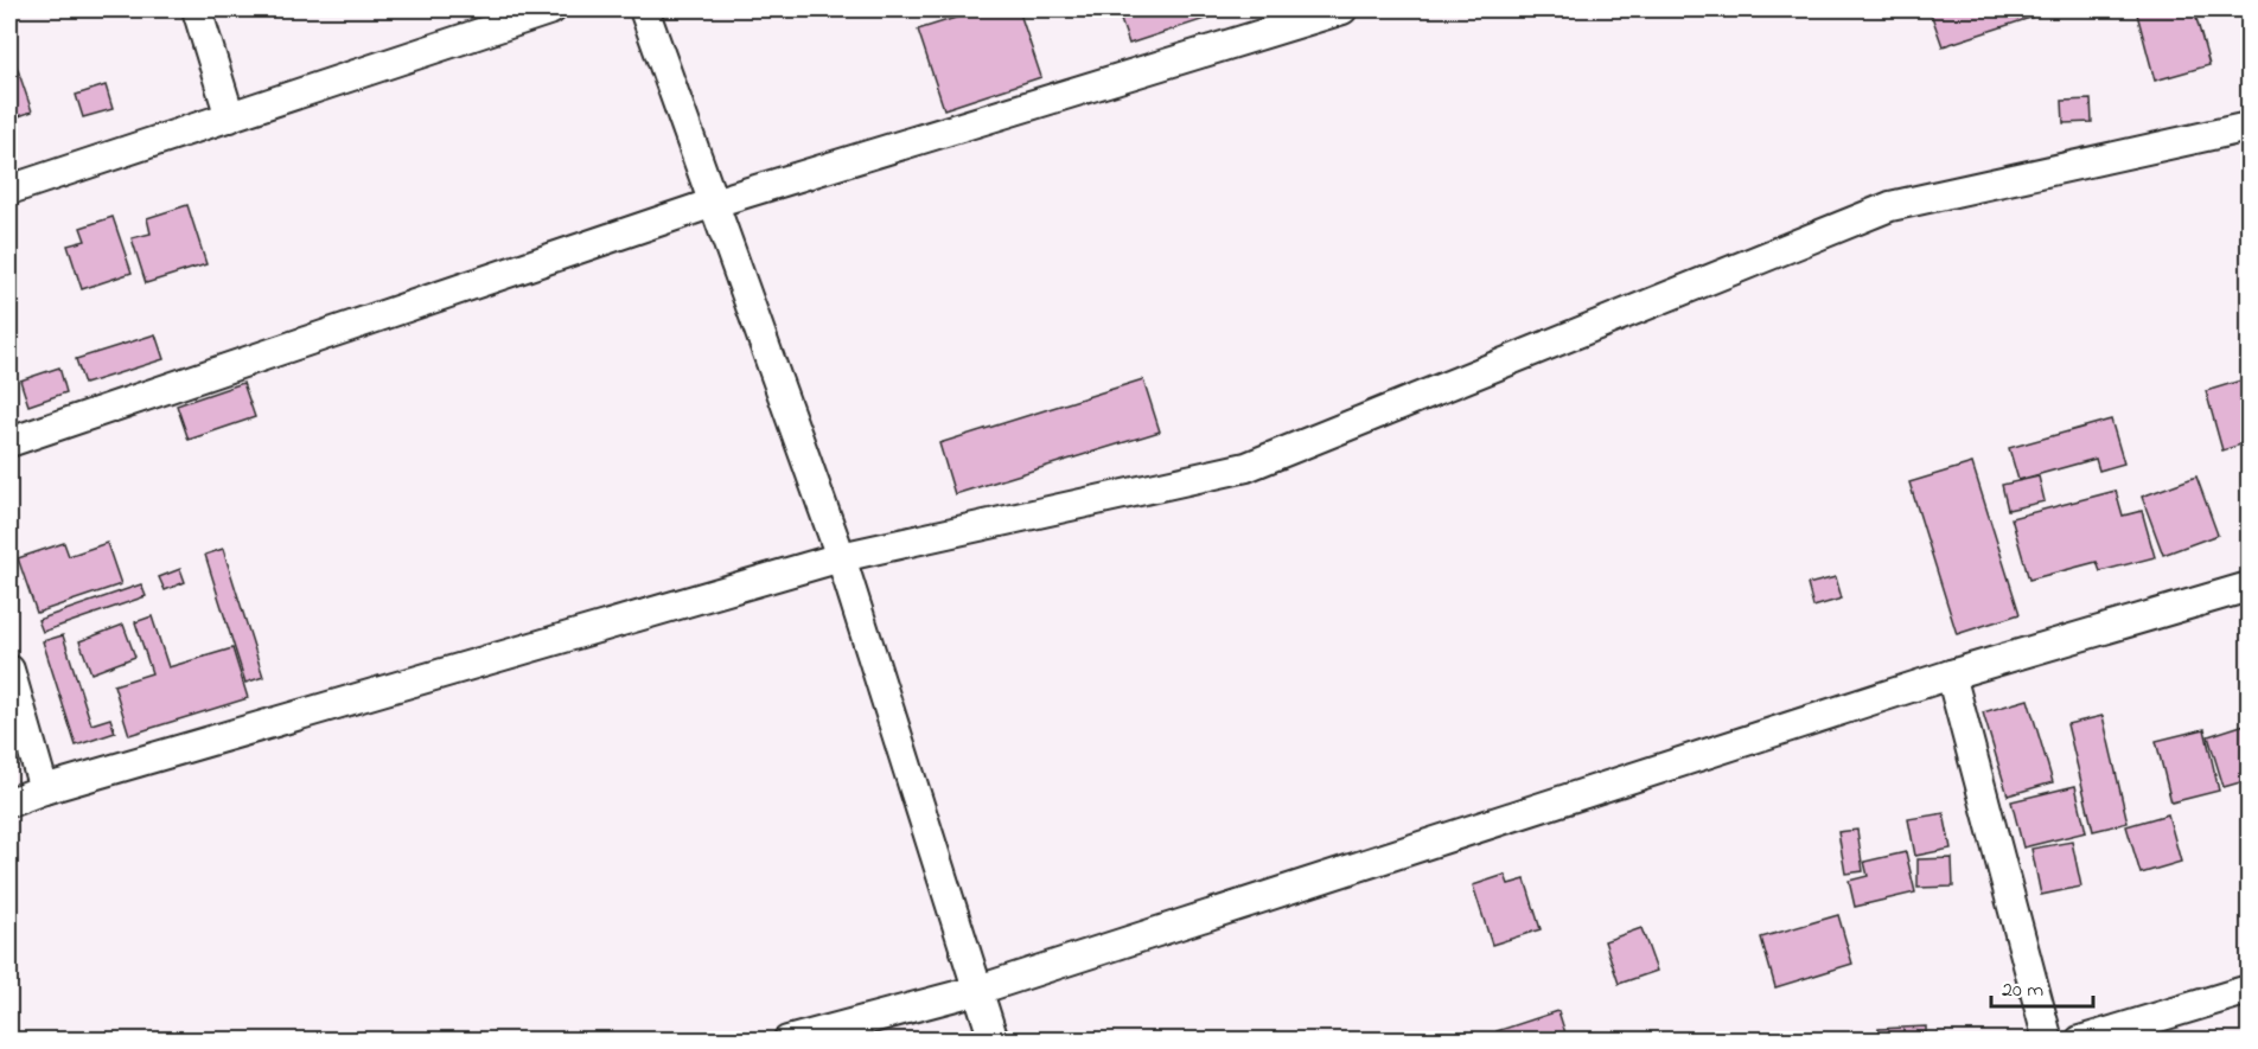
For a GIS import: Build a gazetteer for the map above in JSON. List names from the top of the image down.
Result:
{
  "scale_bar": "20 m"
}
